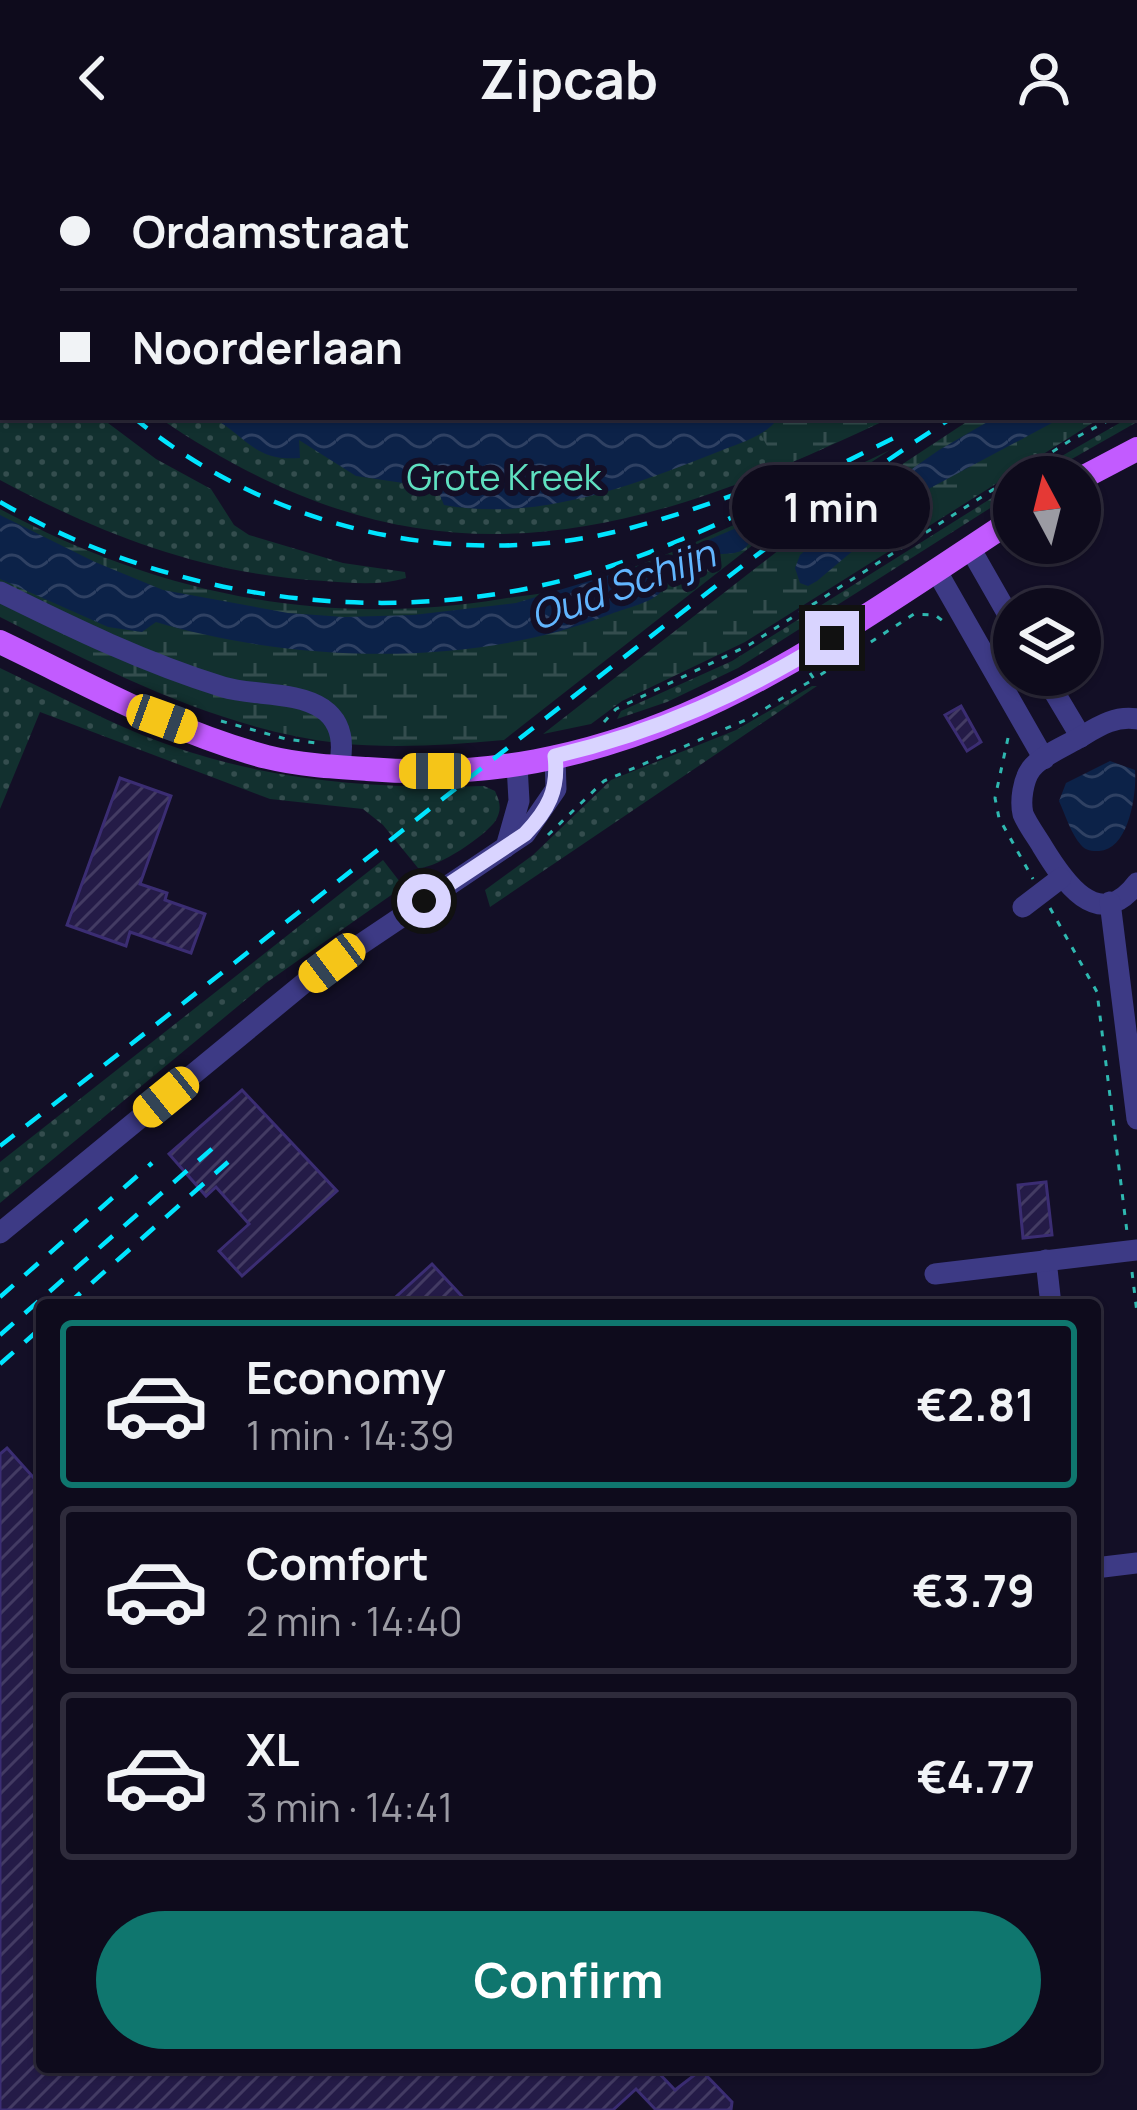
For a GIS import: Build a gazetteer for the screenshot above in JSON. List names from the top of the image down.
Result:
{
  "water": ["Oud Schijn"],
  "parks": ["Grote Kreek"],
  "north": "top",
  "page": {
    "header": "Zipcab",
    "banner": ["Ordamstraat", "Noorderlaan"],
    "bubble": "1 min",
    "list": [
      {
        "name": "Economy",
        "note": "1 min · 14:39",
        "value": "€2.81"
      },
      {
        "name": "Comfort",
        "note": "2 min · 14:40",
        "value": "€3.79"
      },
      {
        "name": "XL",
        "note": "3 min · 14:41",
        "value": "€4.77"
      }
    ],
    "buttons": "Confirm"
  }
}
